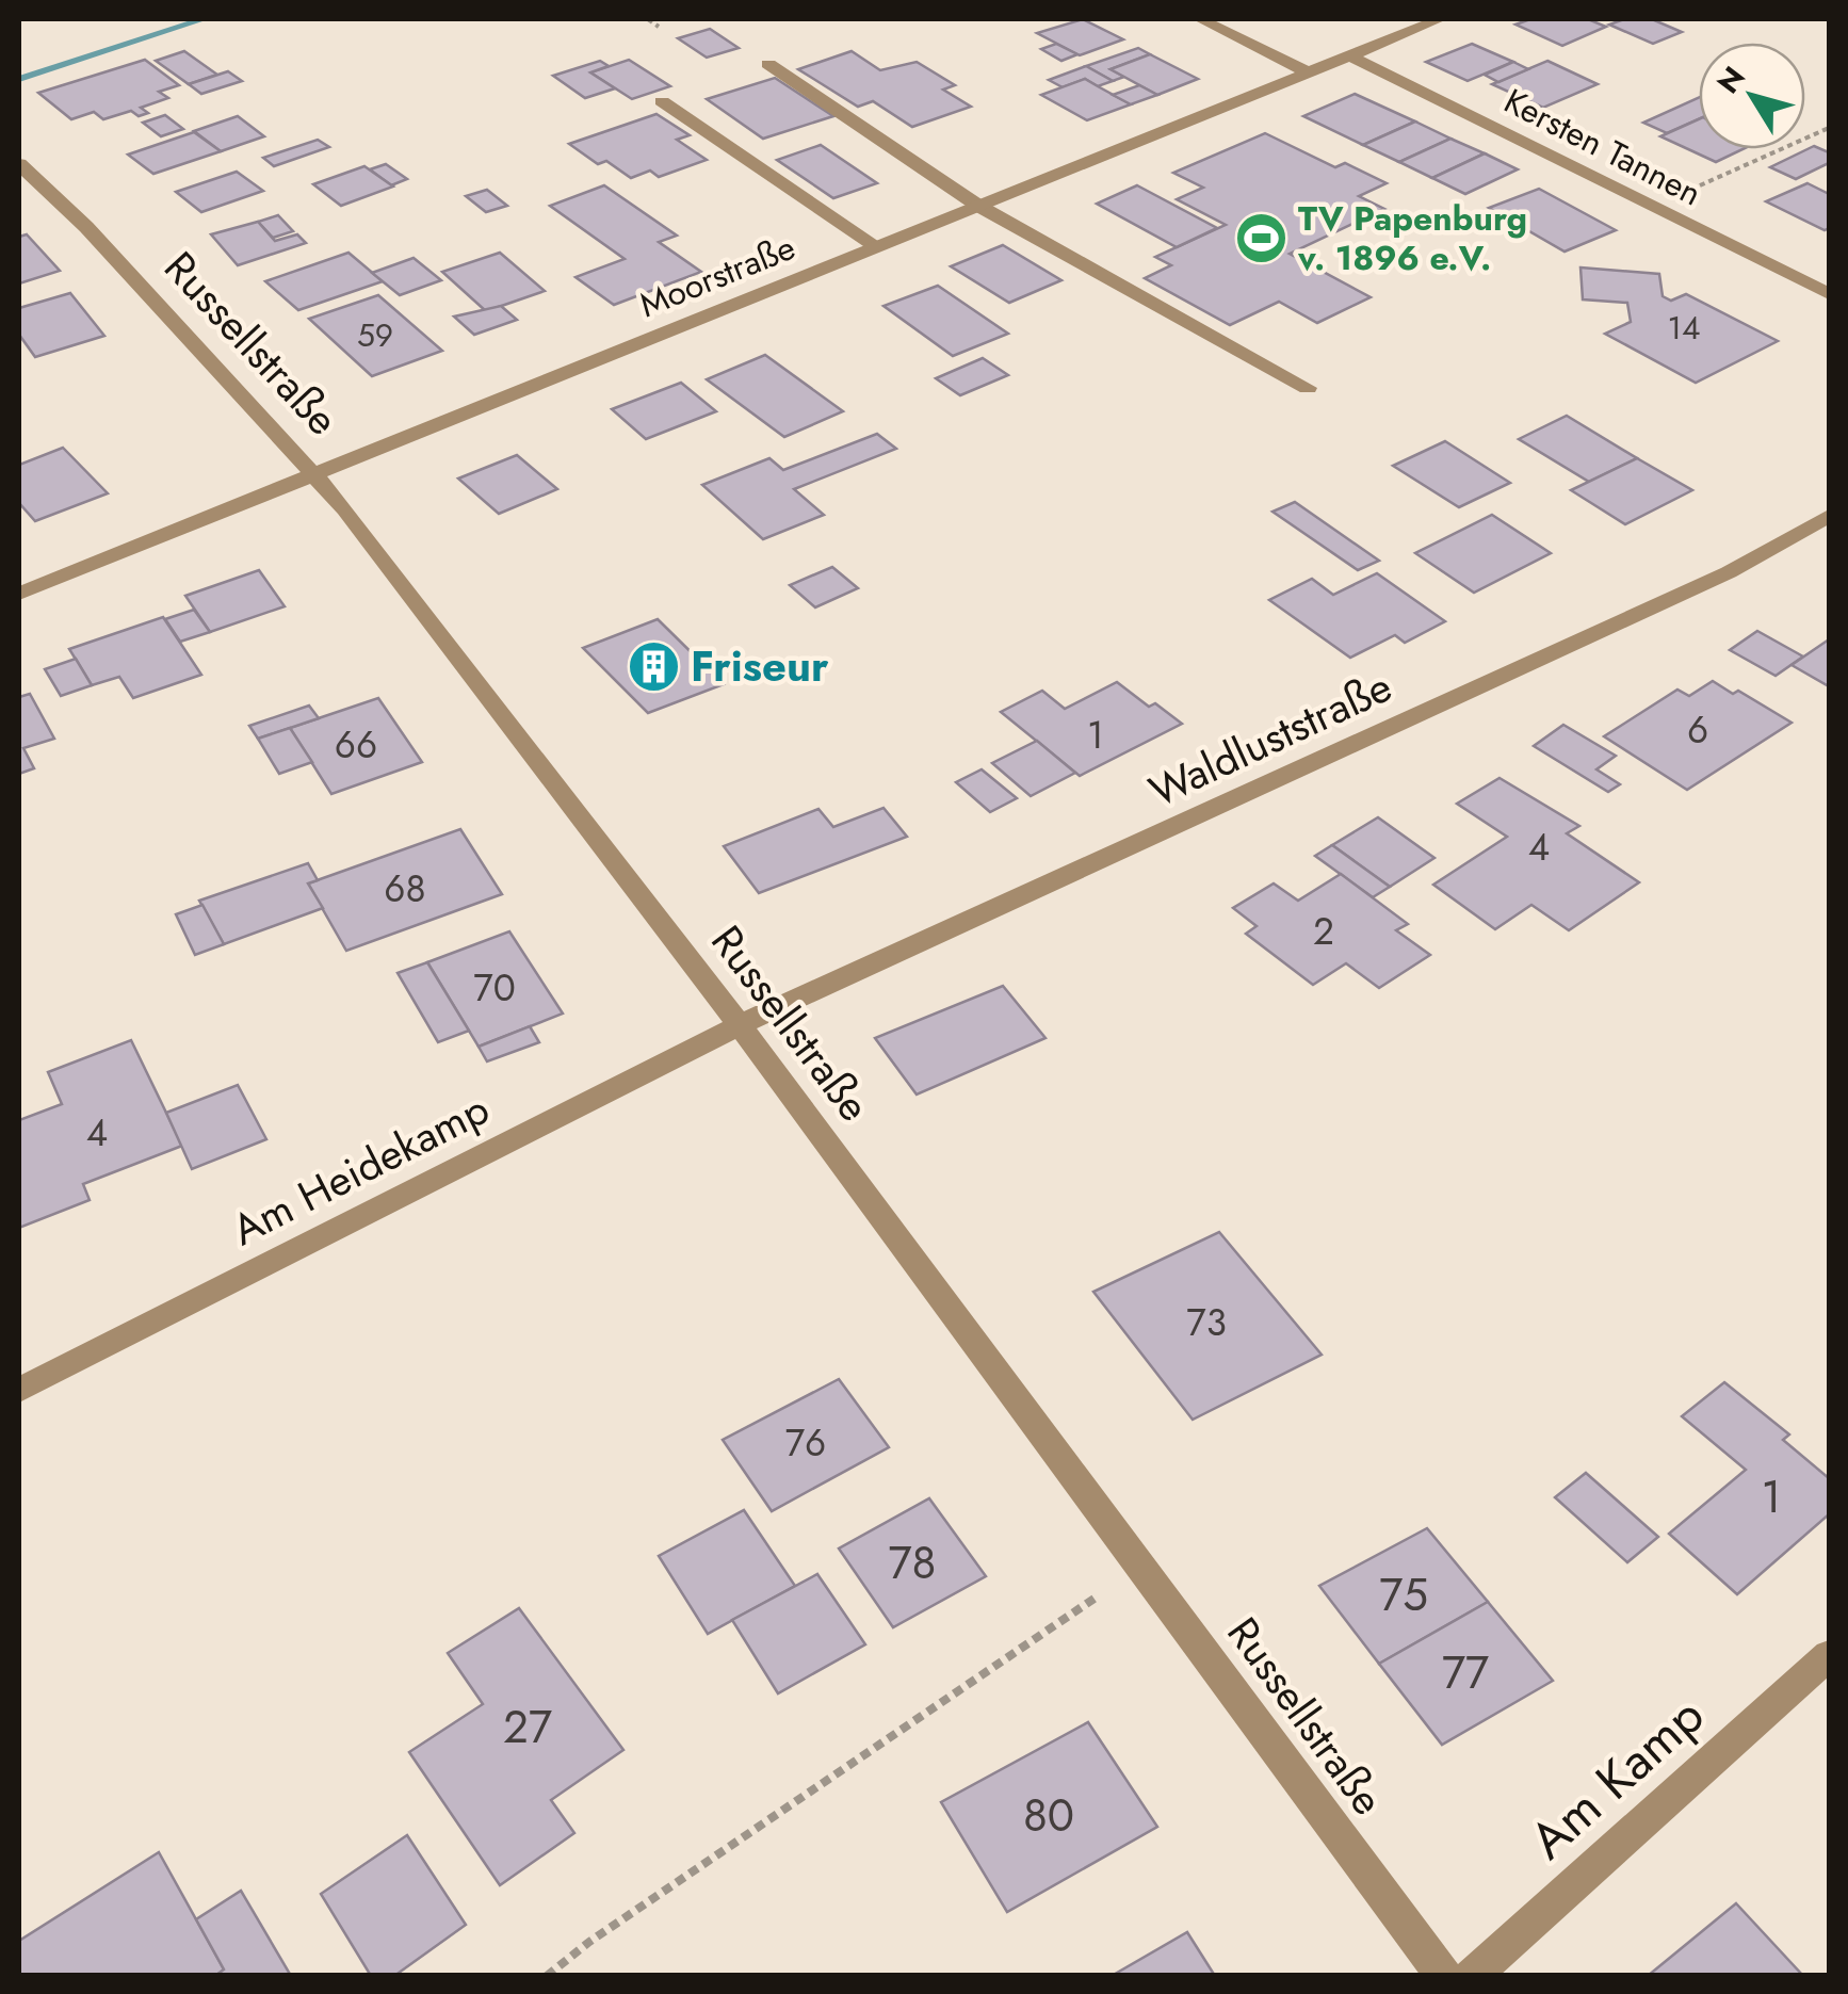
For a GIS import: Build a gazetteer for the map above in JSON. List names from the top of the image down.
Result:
{
  "streets": {
    "street": [
      "Kersten Tannen",
      "Moorstraße",
      "Russellstraße",
      "Waldluststraße",
      "Am Heidekamp",
      "Am Kamp"
    ]
  },
  "crossings": [
    ["Kersten Tannen", "Moorstraße"],
    ["Moorstraße", "Russellstraße"],
    ["Russellstraße", "Waldluststraße"],
    ["Russellstraße", "Am Heidekamp"],
    ["Waldluststraße", "Am Heidekamp"]
  ],
  "places": {
    "sports": ["TV Papenburg v. 1896 e.V."],
    "building": ["Friseur"]
  },
  "house_numbers": [
    "14",
    "59",
    "6",
    "1",
    "66",
    "4",
    "68",
    "2",
    "70",
    "4",
    "73",
    "76",
    "1",
    "78",
    "75",
    "77",
    "27",
    "80"
  ],
  "north": "top left"
}
